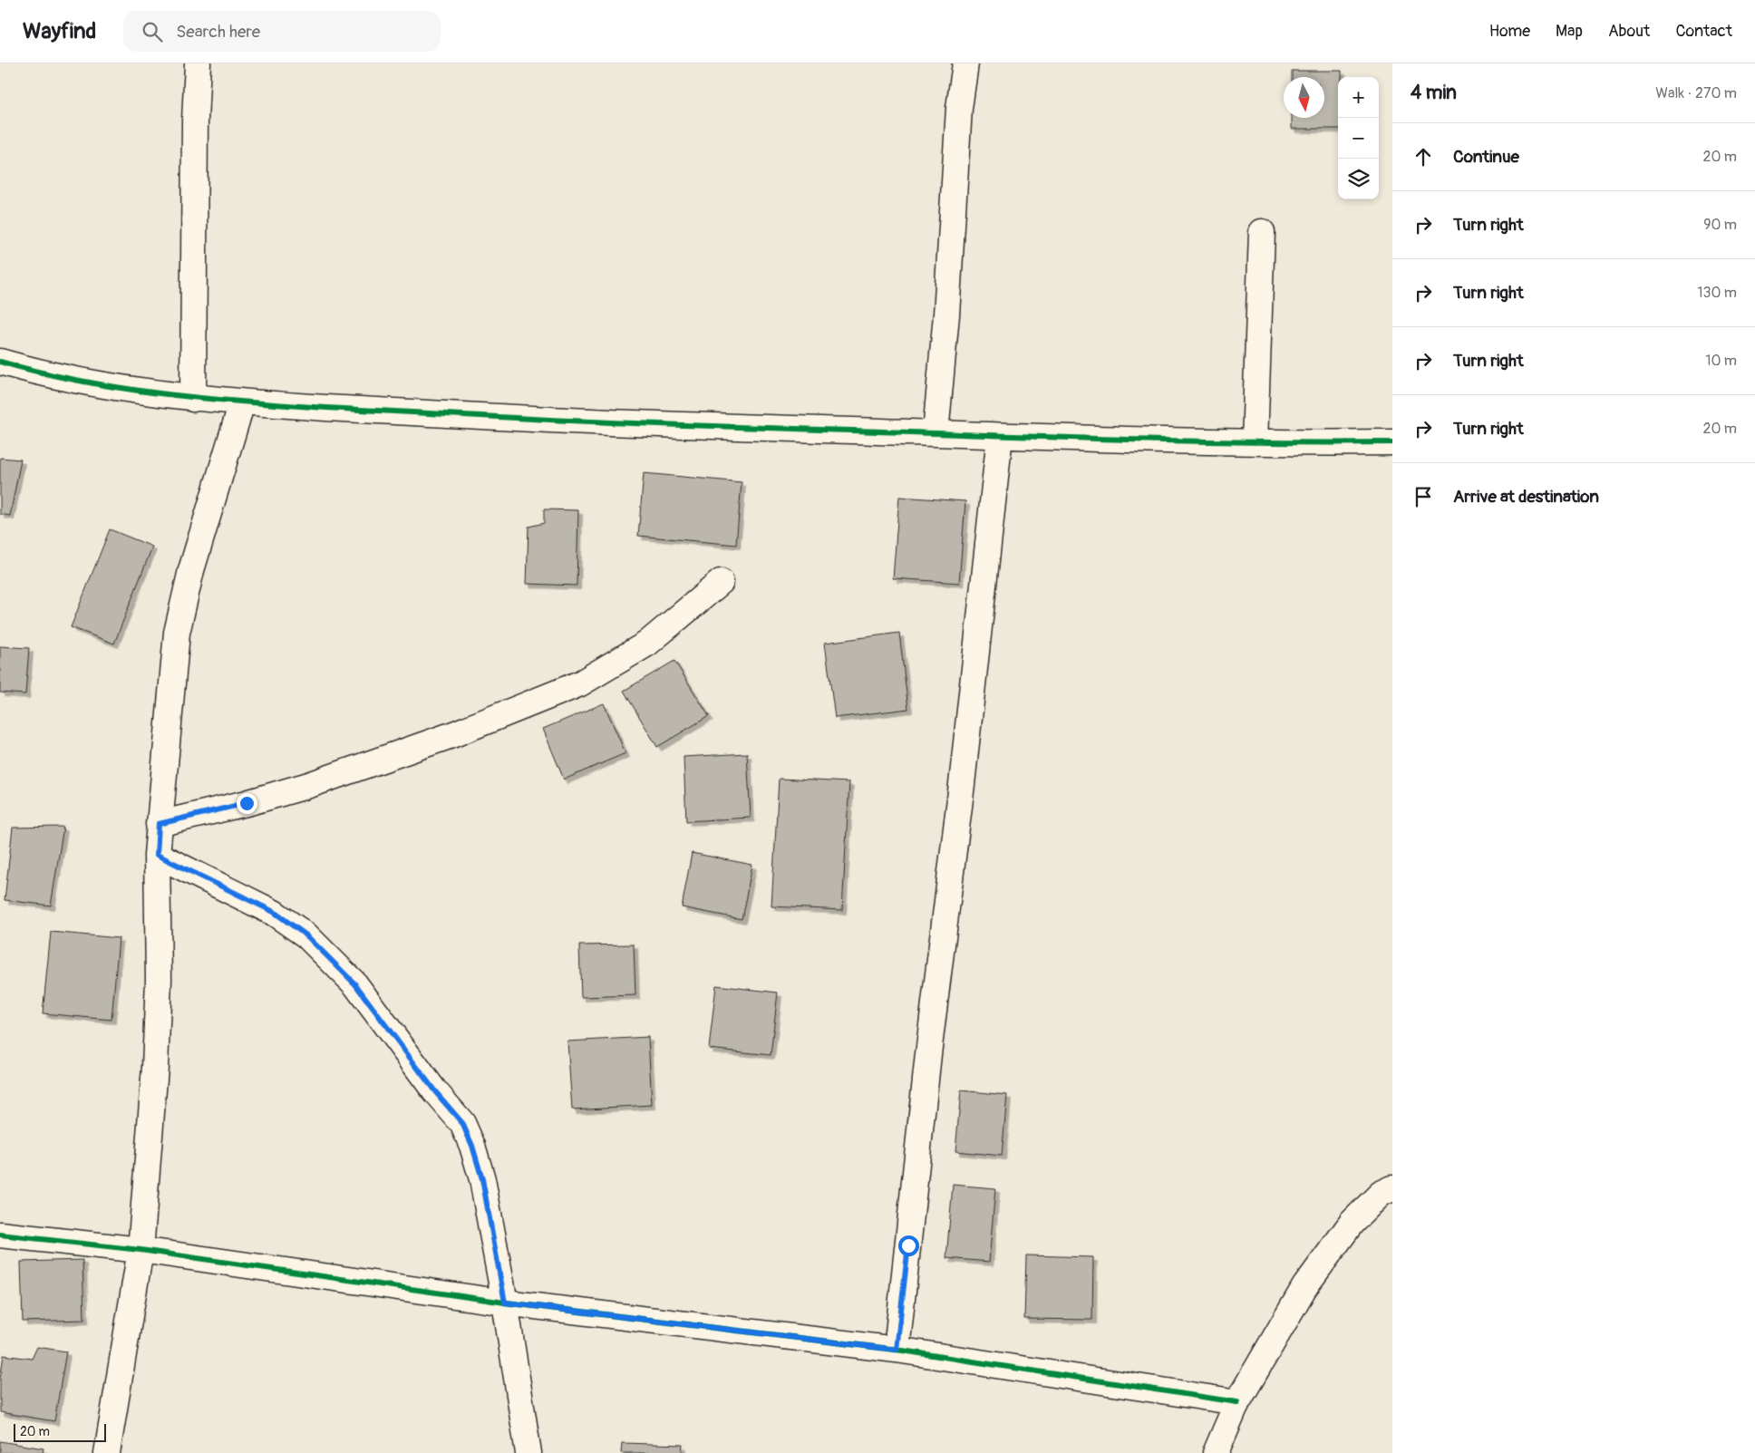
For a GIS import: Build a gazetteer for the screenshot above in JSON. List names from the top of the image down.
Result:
{
  "scale_bar": "20 m",
  "north": "bottom",
  "page": {
    "header": "Wayfind",
    "search": "Search here",
    "nav": [
      "Home",
      "Map",
      "About",
      "Contact"
    ],
    "heading": ["4 min", "Walk · 270 m"],
    "map_buttons": ["+", "−"],
    "list": [
      ["Continue", "20 m"],
      ["Turn right", "90 m"],
      ["Turn right", "130 m"],
      ["Turn right", "10 m"],
      ["Turn right", "20 m"],
      "Arrive at destination"
    ],
    "scale": "20 m"
  }
}
